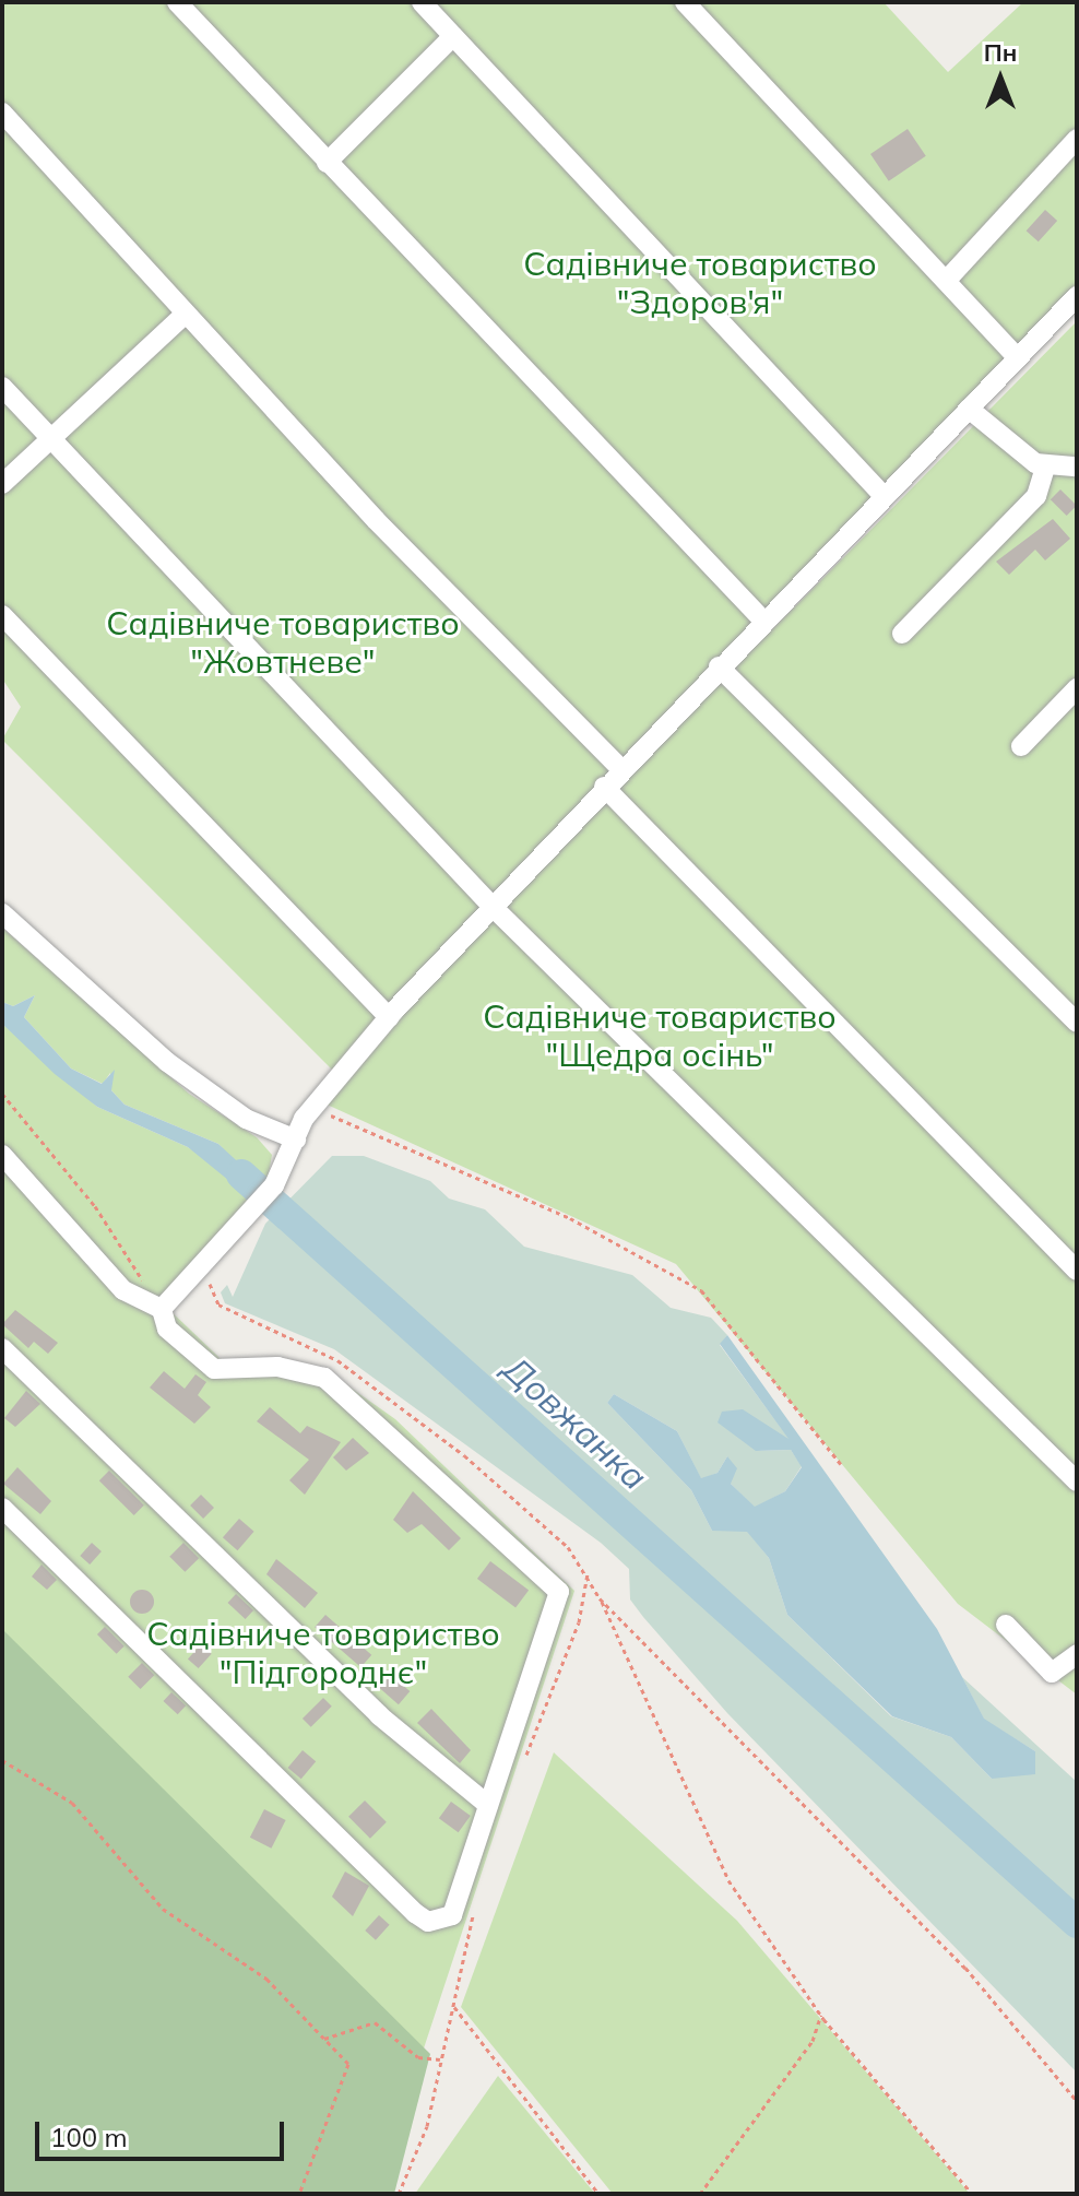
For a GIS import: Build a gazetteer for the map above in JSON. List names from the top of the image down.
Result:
{
  "water": ["Довжанка"],
  "parks": [
    "Садівниче товариство \"Здоров'я\"",
    "Садівниче товариство \"Жовтневе\"",
    "Садівниче товариство \"Щедра осінь\"",
    "Садівниче товариство \"Підгороднє\""
  ],
  "scale_bar": "100 m",
  "north": "top"
}
